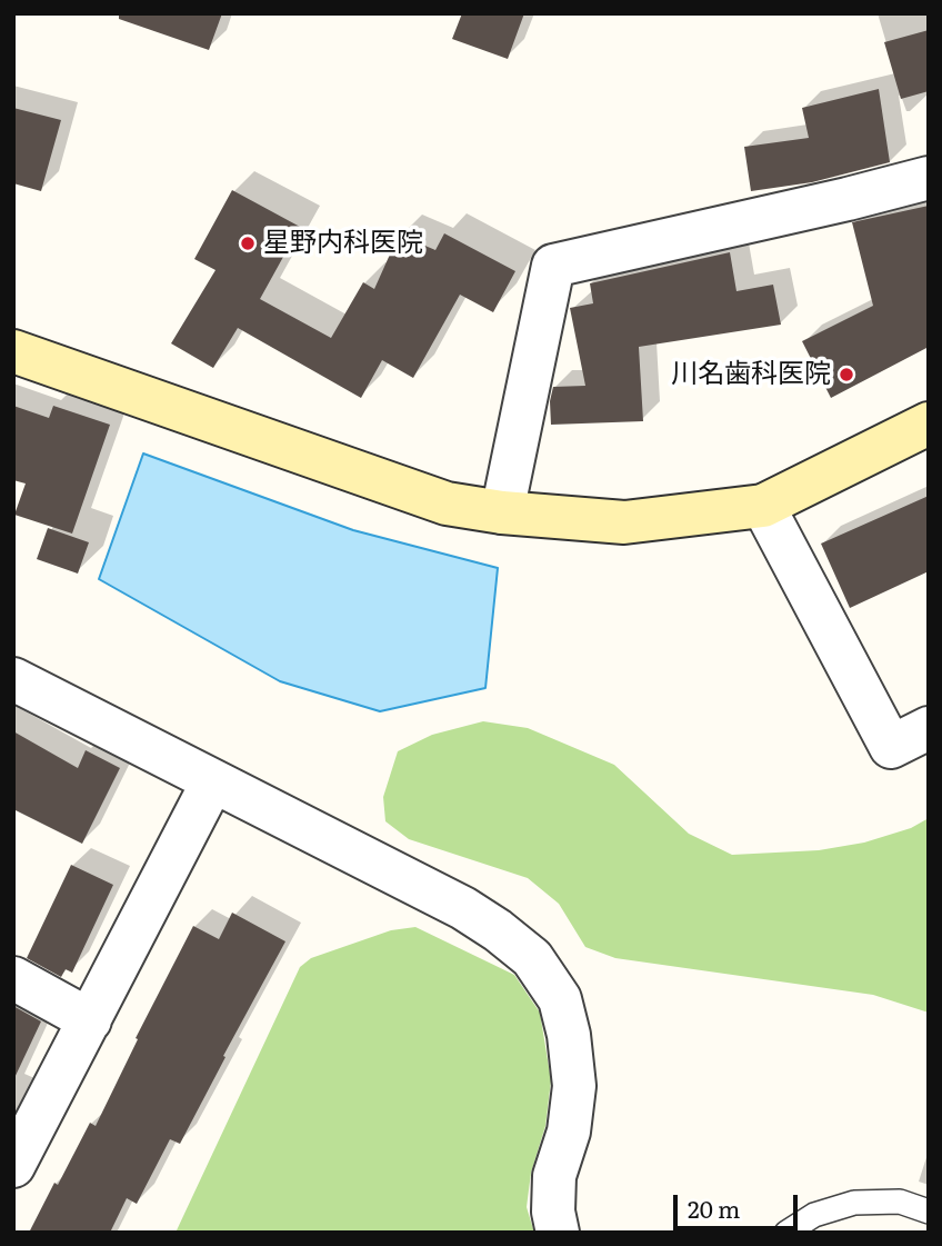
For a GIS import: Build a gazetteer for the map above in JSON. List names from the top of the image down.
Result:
{
  "places": ["星野内科医院", "川名歯科医院"],
  "scale_bar": "20 m"
}
